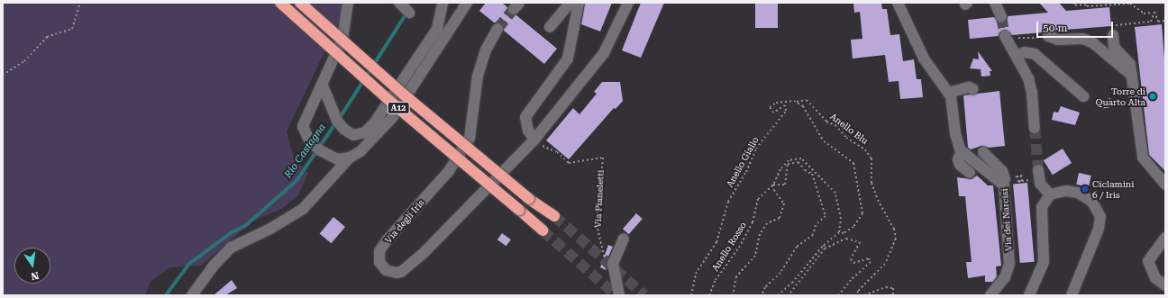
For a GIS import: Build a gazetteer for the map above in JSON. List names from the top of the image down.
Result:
{
  "streets": {
    "highway": ["A12"],
    "street": ["Via dei Narcisi", "Via degli Iris"],
    "path": [
      "Anello Blu",
      "Anello Giallo",
      "Via Pianeletti",
      "Anello Rosso"
    ]
  },
  "crossings": [
    ["Anello Blu", "Anello Giallo"],
    ["Via Pianeletti", "Via degli Iris"]
  ],
  "water": ["Rio Castagna"],
  "places": ["Torre di Quarto Alta", "Ciclamini 6 / Iris"],
  "scale_bar": "50 m",
  "north": "bottom"
}
